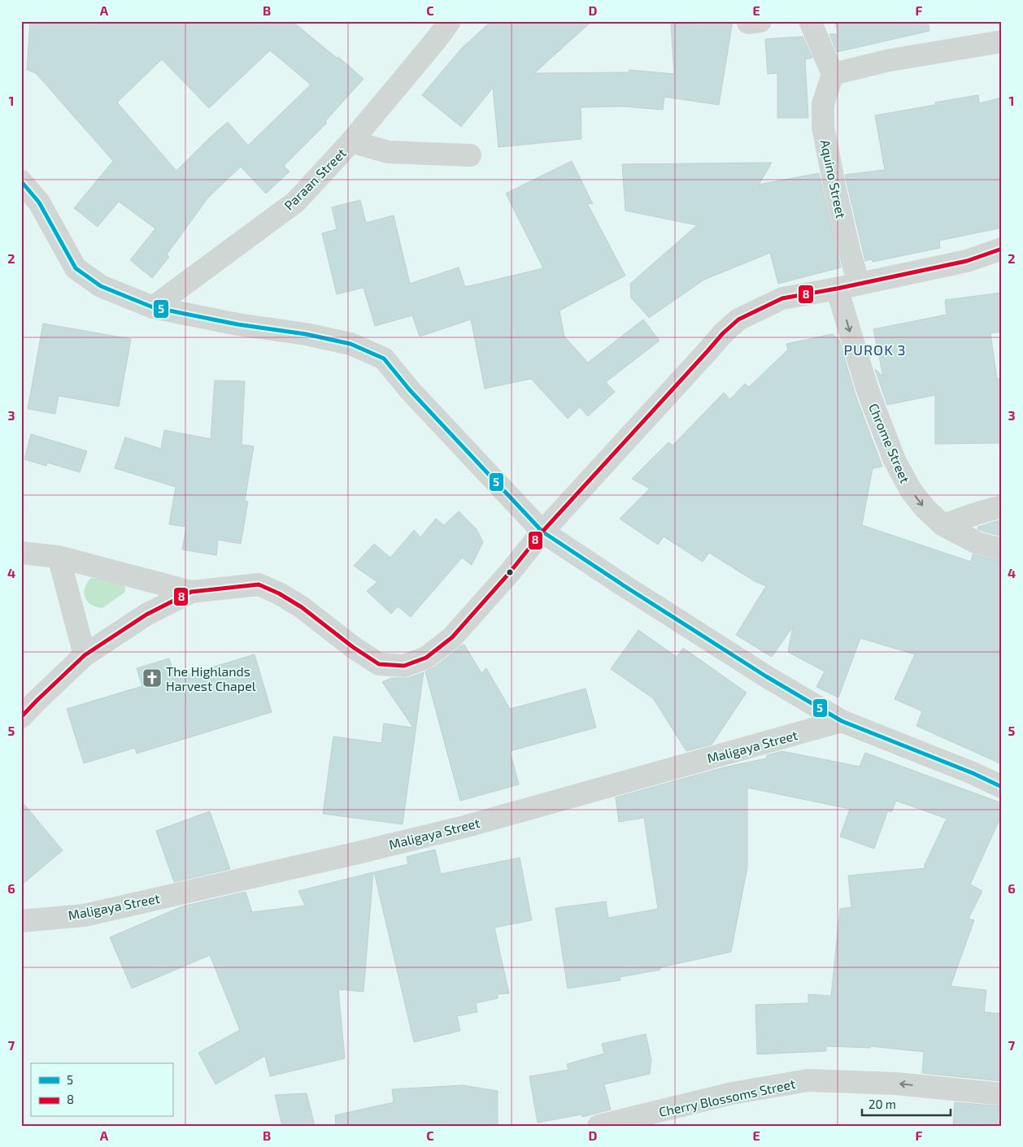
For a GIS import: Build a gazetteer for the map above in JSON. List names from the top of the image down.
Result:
{
  "streets": {
    "street": [
      "Paraan Street",
      "Aquino Street",
      "Chrome Street",
      "Maligaya Street",
      "Cherry Blossoms Street"
    ]
  },
  "one_way": ["Chrome Street", "Cherry Blossoms Street"],
  "districts": ["PUROK 3"],
  "places": {
    "church": ["The Highlands Harvest Chapel"]
  },
  "lines": ["transit line 5", "transit line 8"],
  "legend": ["5", "8"],
  "scale_bar": "20 m",
  "grid": {
    "columns": [
      "A",
      "B",
      "C",
      "D",
      "E",
      "F"
    ],
    "rows": [
      "1",
      "2",
      "3",
      "4",
      "5",
      "6",
      "7"
    ]
  }
}
